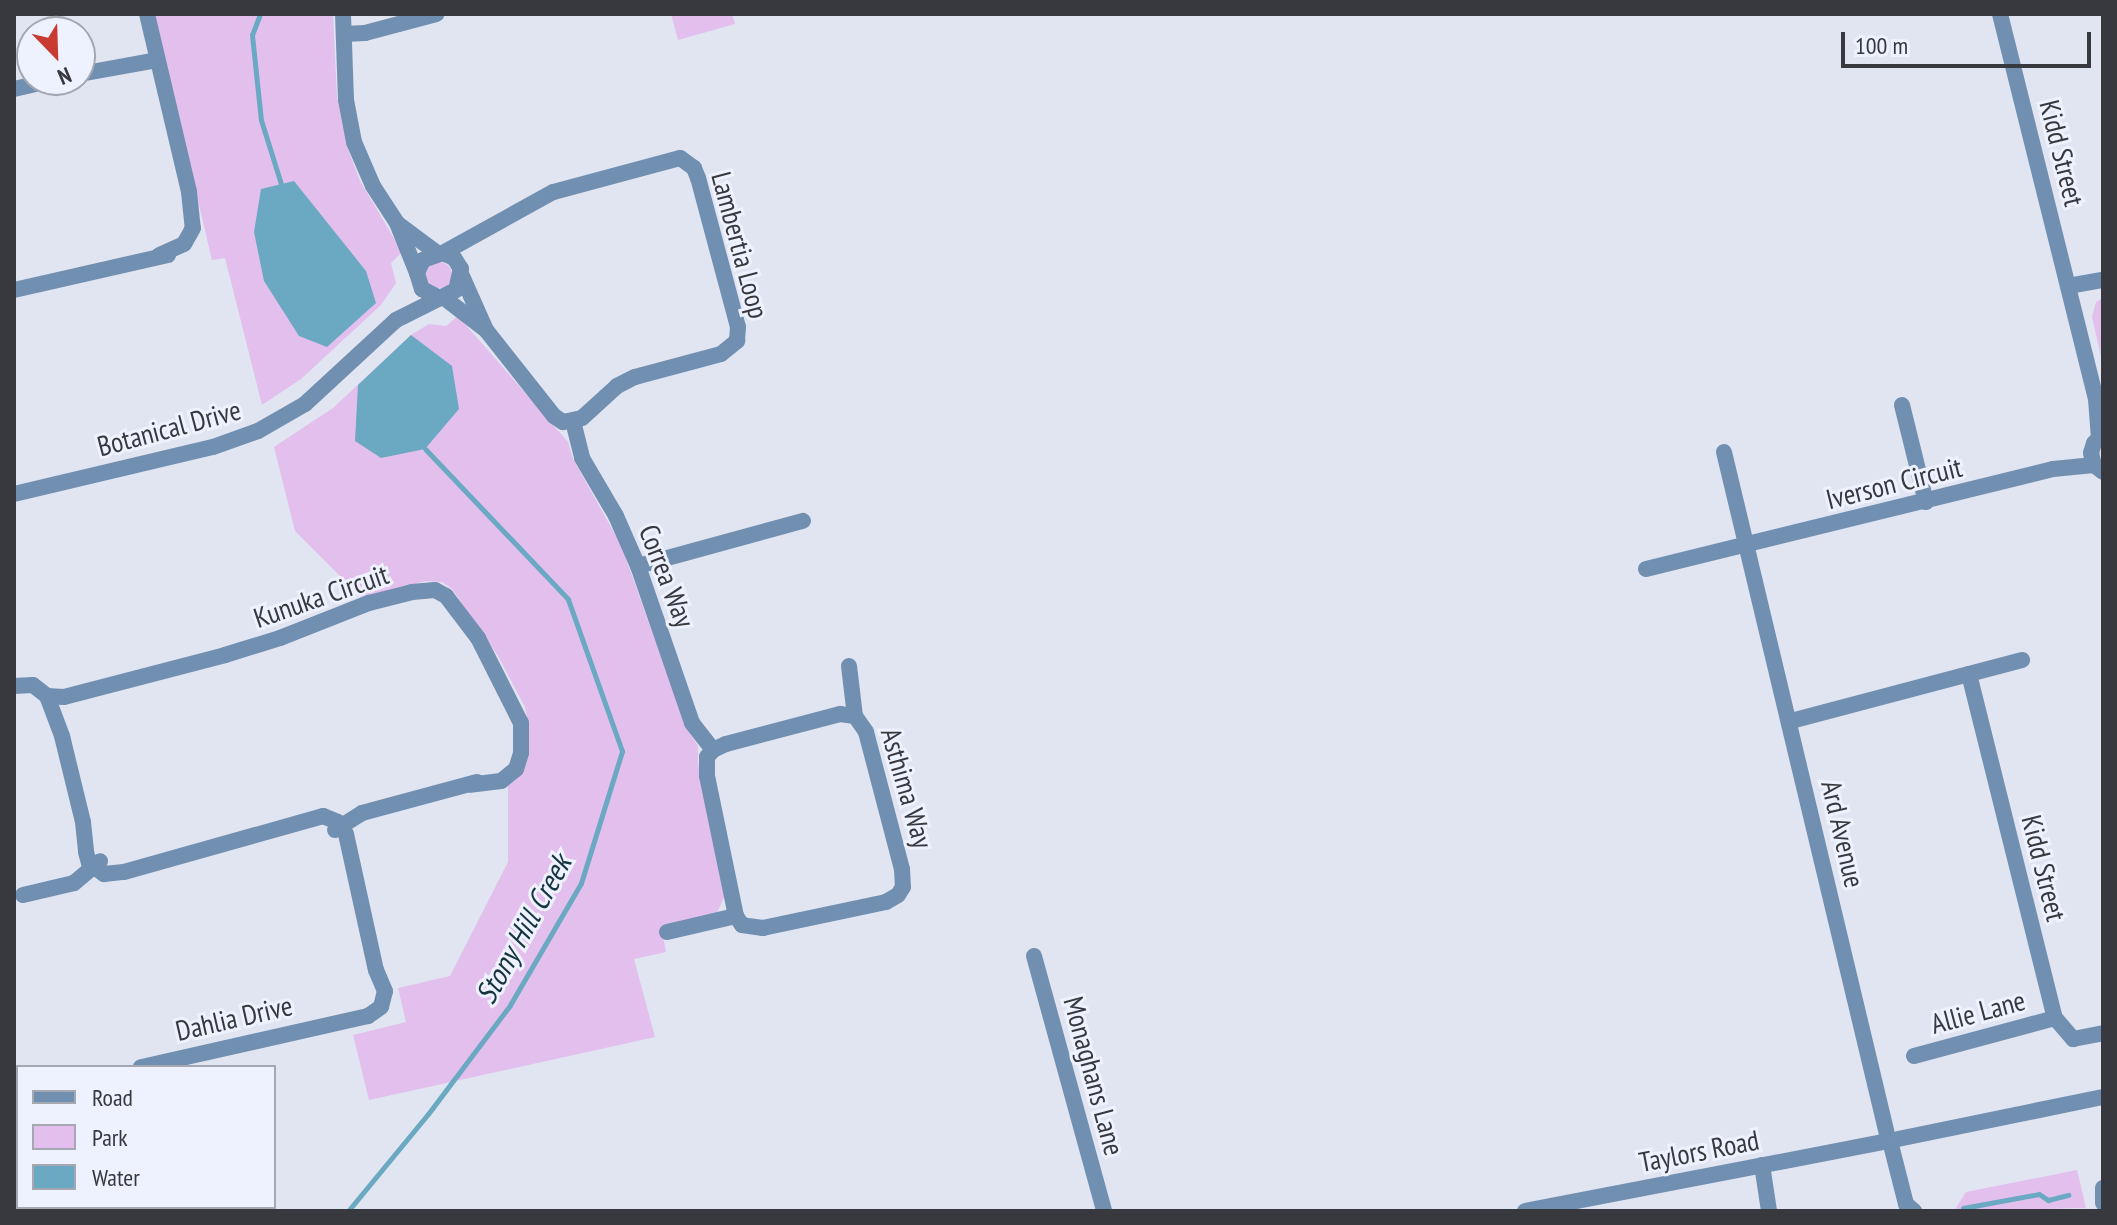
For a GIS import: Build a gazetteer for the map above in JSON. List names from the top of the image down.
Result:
{
  "streets": {
    "street": [
      "Kidd Street",
      "Lambertia Loop",
      "Botanical Drive",
      "Iverson Circuit",
      "Correa Way",
      "Kunuka Circuit",
      "Asthima Way",
      "Ard Avenue",
      "Allie Lane",
      "Dahlia Drive",
      "Monaghans Lane",
      "Taylors Road"
    ]
  },
  "crossings": [
    ["Kidd Street", "Iverson Circuit"],
    ["Kidd Street", "Allie Lane"],
    ["Lambertia Loop", "Botanical Drive"],
    ["Lambertia Loop", "Correa Way"],
    ["Iverson Circuit", "Ard Avenue"],
    ["Correa Way", "Asthima Way"],
    ["Kunuka Circuit", "Dahlia Drive"],
    ["Ard Avenue", "Taylors Road"]
  ],
  "water": ["Stony Hill Creek"],
  "legend": ["Road", "Park", "Water"],
  "scale_bar": "100 m",
  "north": "bottom right"
}
